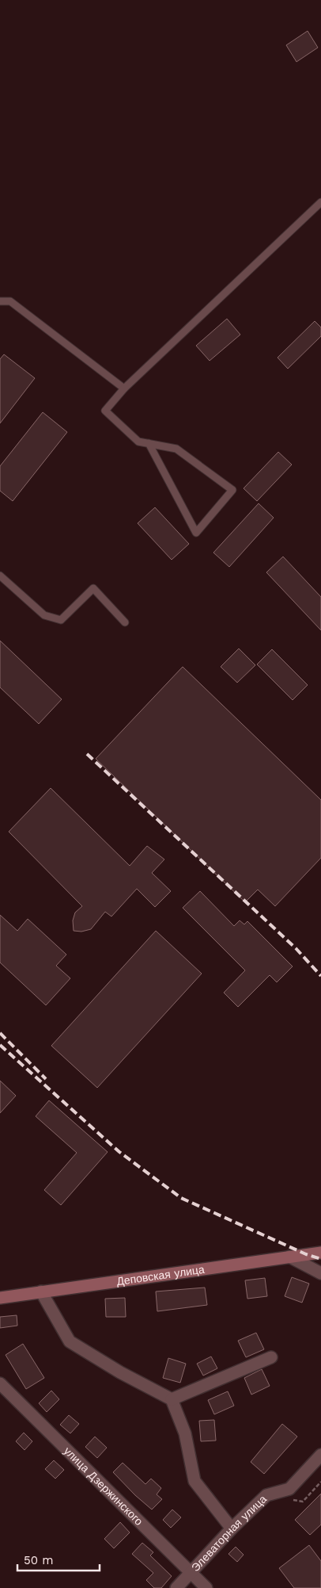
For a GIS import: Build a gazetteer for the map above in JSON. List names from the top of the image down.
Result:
{
  "streets": {
    "street": ["Деповская улица", "улица Дзержинского", "Элеваторная улица"]
  },
  "crossings": [
    ["улица Дзержинского", "Элеваторная улица"]
  ],
  "scale_bar": "50 m"
}
